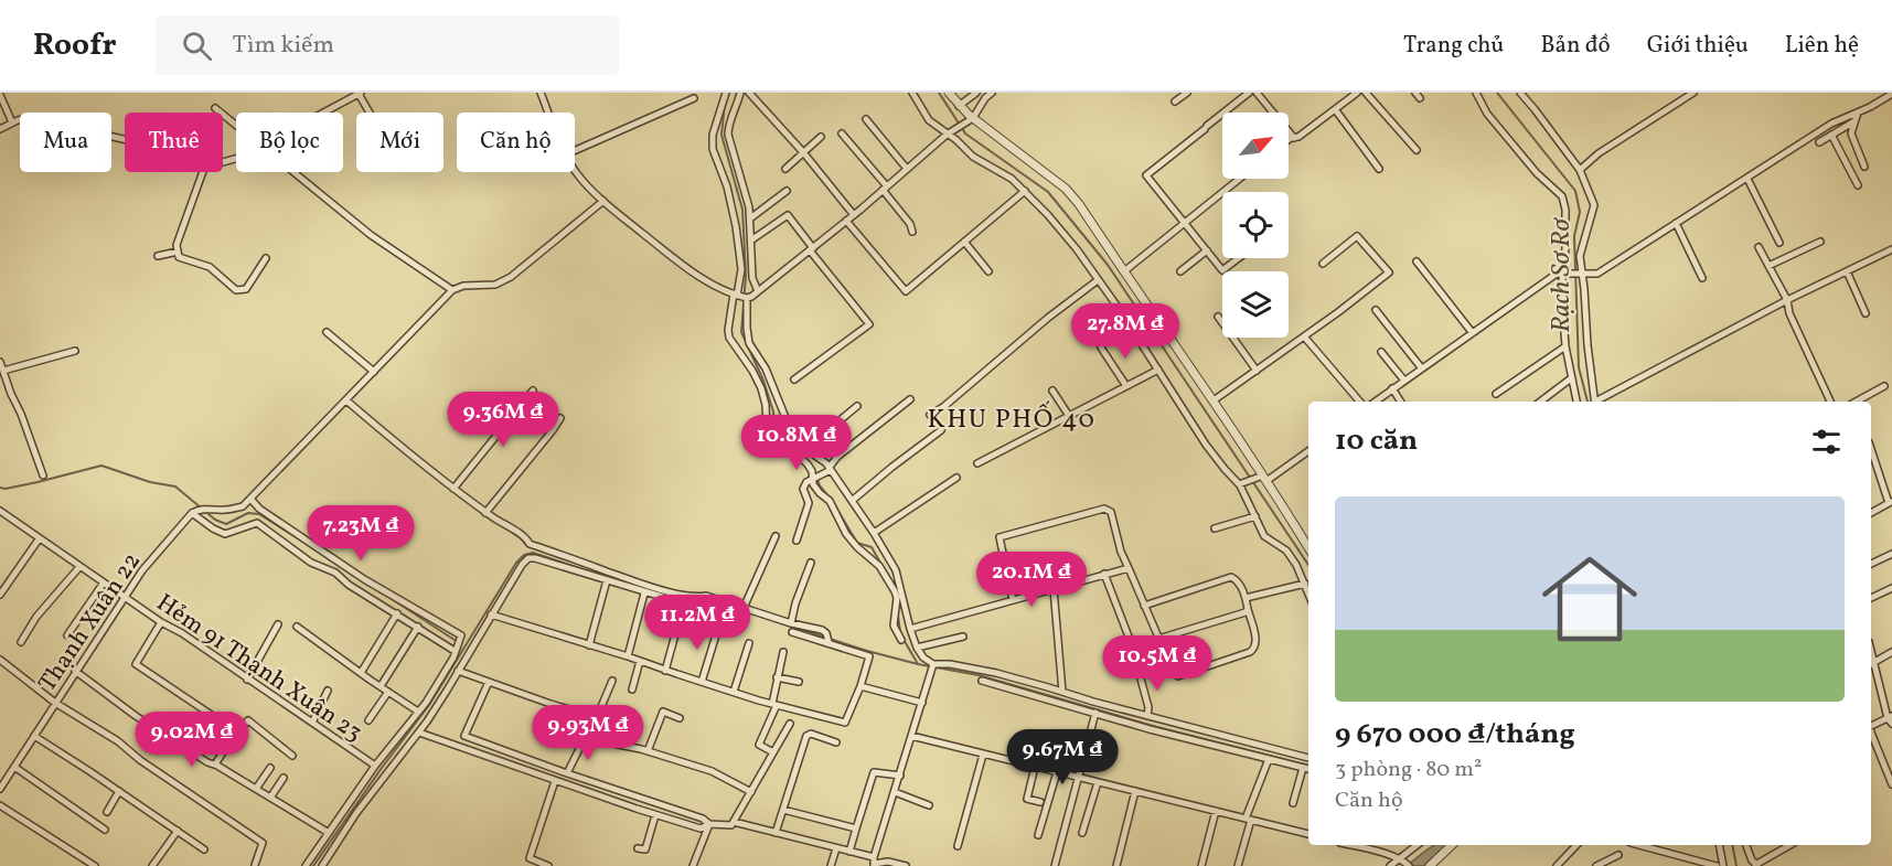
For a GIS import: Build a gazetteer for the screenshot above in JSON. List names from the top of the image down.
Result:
{
  "streets": {
    "street": ["Thạnh Xuân 22", "Hẻm 91 Thạnh Xuân 23"]
  },
  "crossings": [
    ["Thạnh Xuân 22", "Hẻm 91 Thạnh Xuân 23"]
  ],
  "districts": ["KHU PHỐ 40"],
  "water": ["Rạch Sơ Rơ"],
  "north": "top right",
  "page": {
    "header": "Roofr",
    "search": "Tìm kiếm",
    "nav": [
      "Trang chủ",
      "Bản đồ",
      "Giới thiệu",
      "Liên hệ"
    ],
    "chip": [
      "Mua",
      "Thuê",
      "Bộ lọc",
      "Mới",
      "Căn hộ"
    ],
    "price": [
      "27.8M ₫",
      "9.36M ₫",
      "10.8M ₫",
      "7.23M ₫",
      "20.1M ₫",
      "11.2M ₫",
      "10.5M ₫",
      "9.93M ₫",
      "9.02M ₫",
      "9.67M ₫"
    ],
    "heading": "10 căn",
    "list": [
      {
        "name": "9 670 000 ₫/tháng",
        "note": "3 phòng · 80 m² · Căn hộ"
      }
    ]
  }
}
